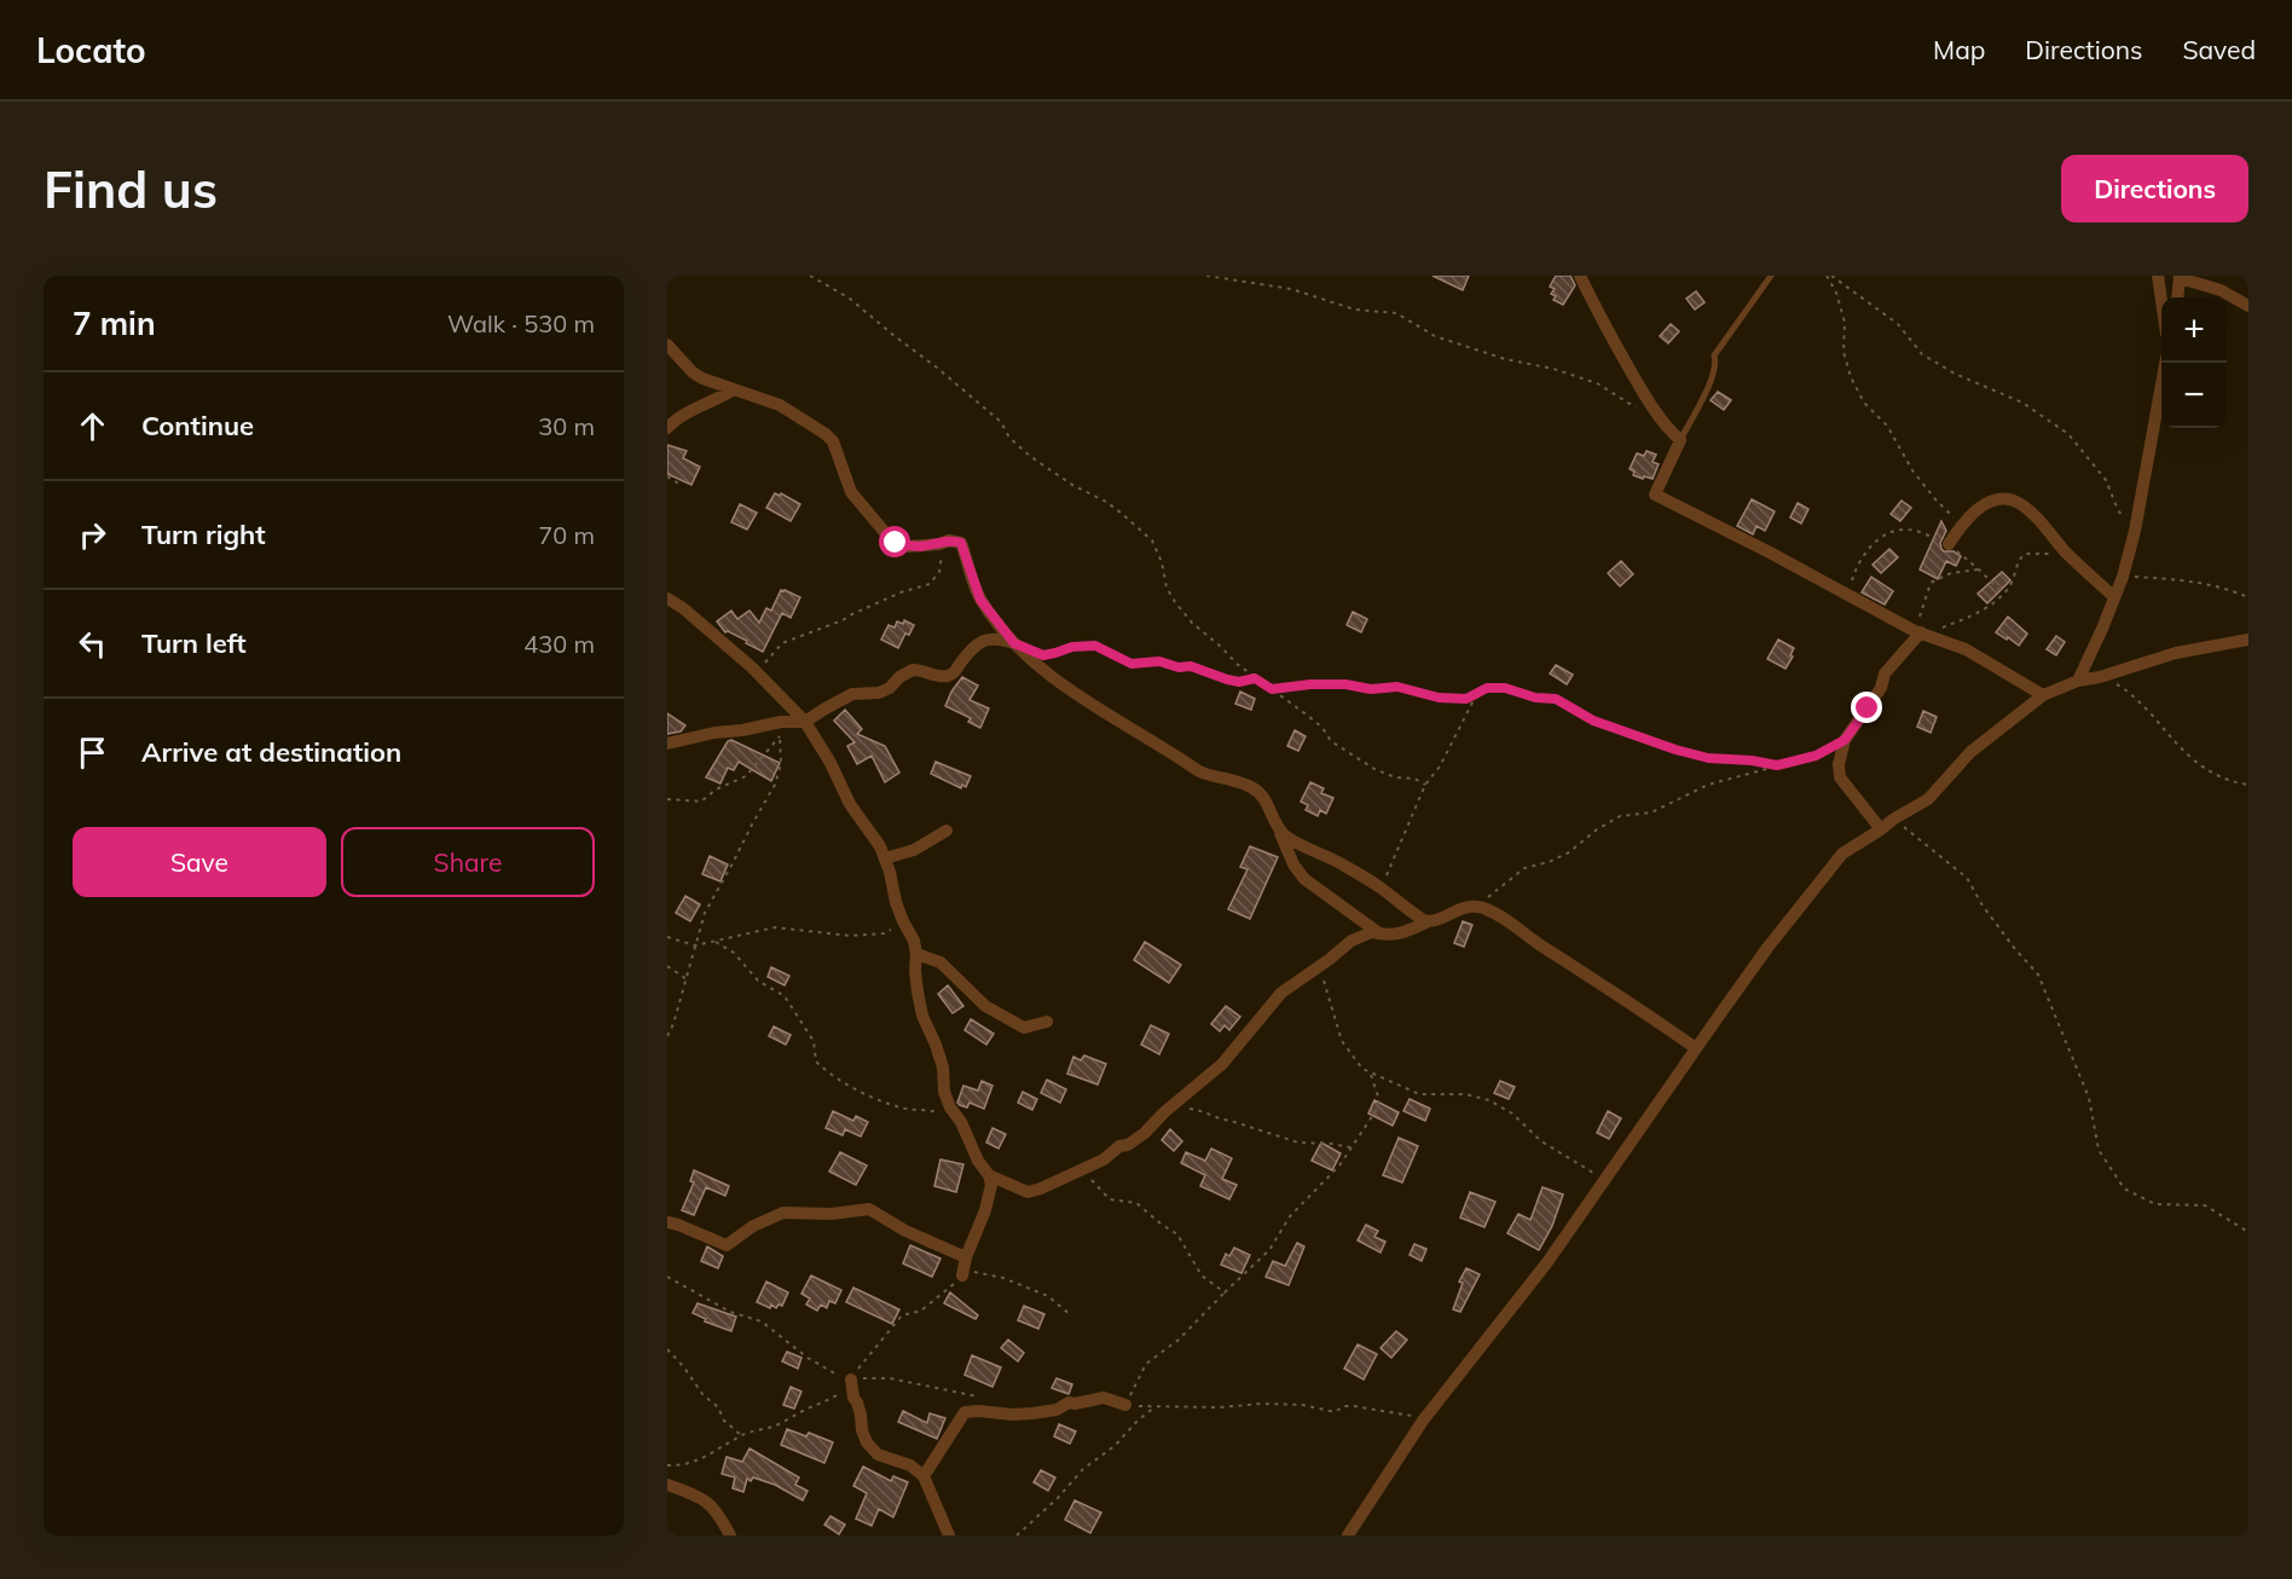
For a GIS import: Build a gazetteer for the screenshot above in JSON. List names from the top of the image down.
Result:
{
  "page": {
    "header": "Locato",
    "nav": ["Map", "Directions", "Saved"],
    "buttons": [
      "Directions",
      ["Save", "Share"]
    ],
    "title": "Find us",
    "heading": ["7 min", "Walk · 530 m"],
    "map_buttons": ["+", "−"],
    "list": [
      ["Continue", "30 m"],
      ["Turn right", "70 m"],
      ["Turn left", "430 m"],
      "Arrive at destination"
    ]
  }
}
